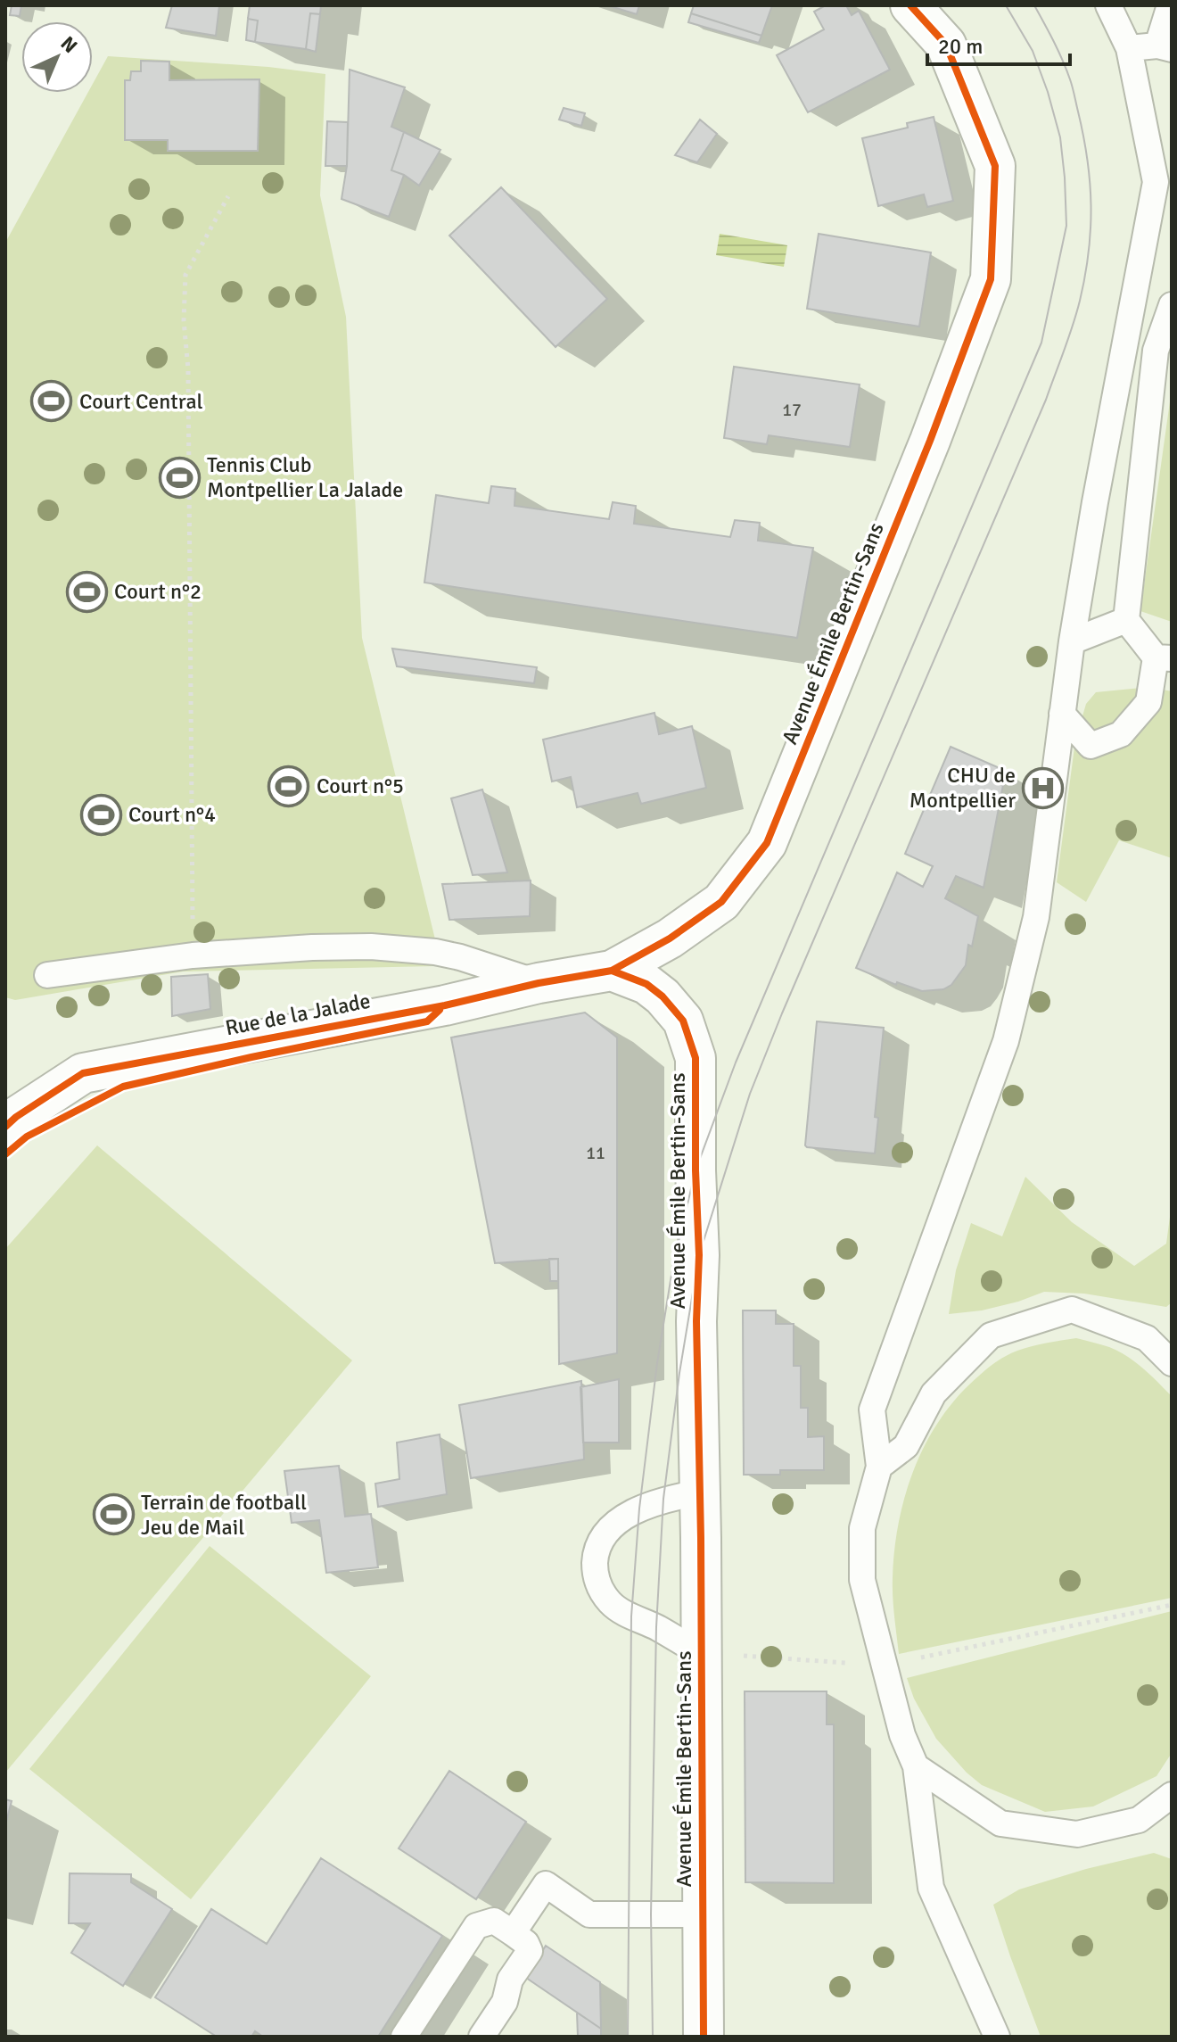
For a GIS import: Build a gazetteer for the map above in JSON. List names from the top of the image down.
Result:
{
  "streets": {
    "street": ["Avenue Émile Bertin-Sans", "Rue de la Jalade"]
  },
  "crossings": [
    ["Avenue Émile Bertin-Sans", "Rue de la Jalade"]
  ],
  "places": {
    "sports": [
      "Court Central",
      "Tennis Club Montpellier La Jalade",
      "Court n°2",
      "Court n°5",
      "Court n°4",
      "Terrain de football Jeu de Mail"
    ],
    "hospital": ["CHU de Montpellier"]
  },
  "house_numbers": ["17", "11"],
  "scale_bar": "20 m",
  "north": "top right"
}
